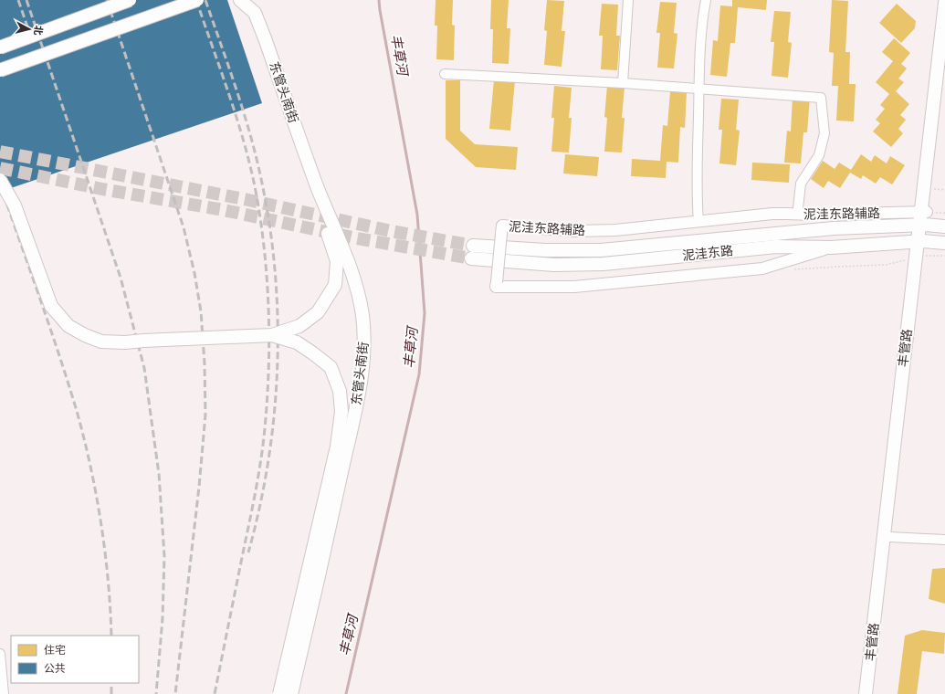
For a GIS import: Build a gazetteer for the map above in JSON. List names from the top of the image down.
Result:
{
  "streets": {
    "main road": ["东管头南街", "泥洼东路", "丰管路"],
    "street": ["泥洼东路辅路"]
  },
  "crossings": [
    ["泥洼东路辅路", "泥洼东路"],
    ["泥洼东路辅路", "丰管路"],
    ["泥洼东路", "丰管路"]
  ],
  "water": ["丰草河"],
  "legend": ["住宅", "公共"],
  "north": "right"
}
